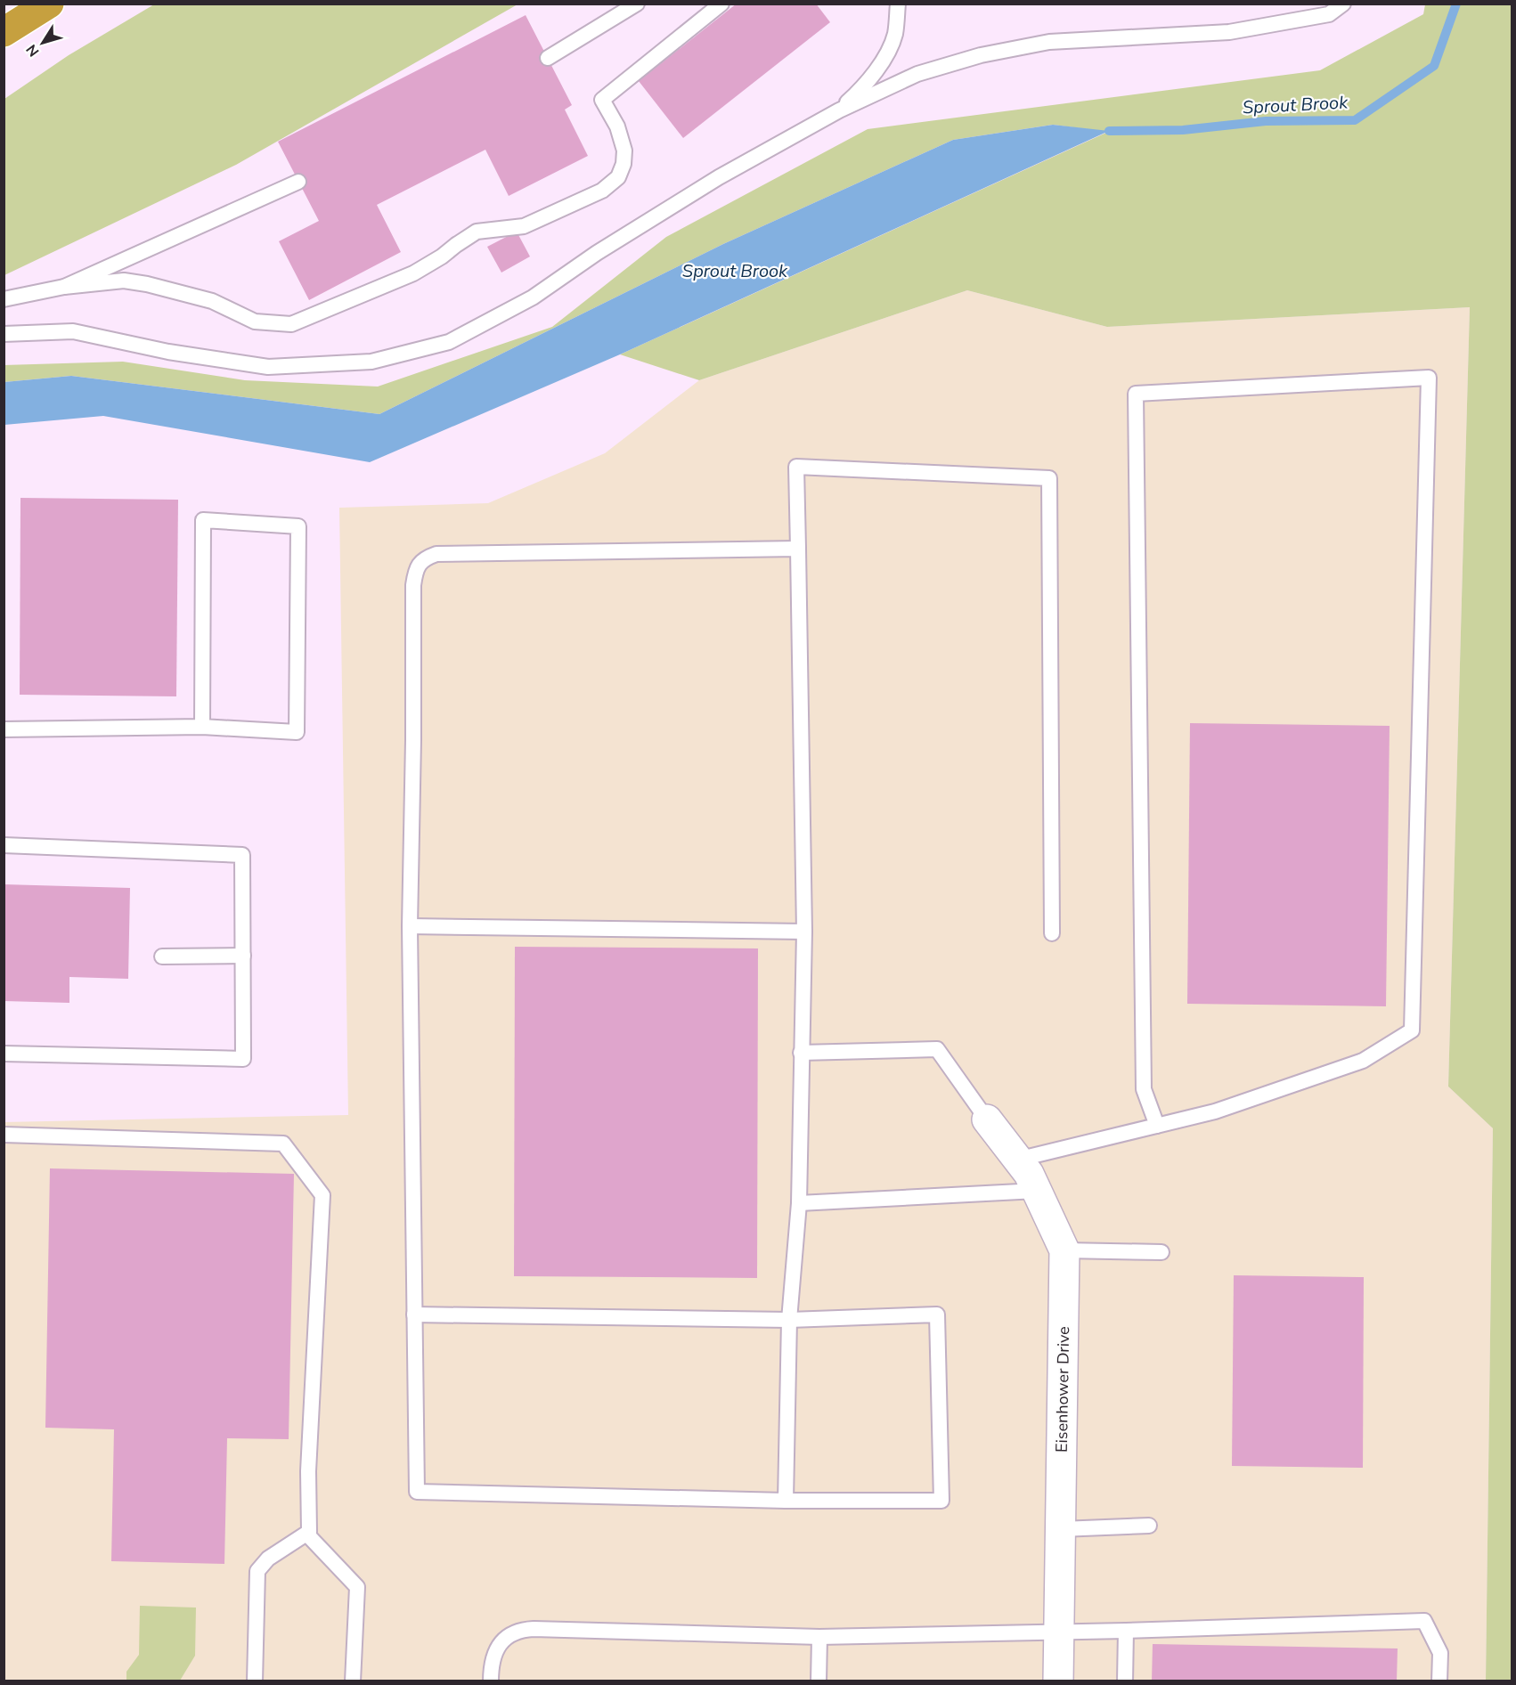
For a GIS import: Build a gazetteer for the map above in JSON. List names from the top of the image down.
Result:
{
  "streets": {
    "street": ["Eisenhower Drive"]
  },
  "water": ["Sprout Brook"],
  "north": "bottom left"
}
